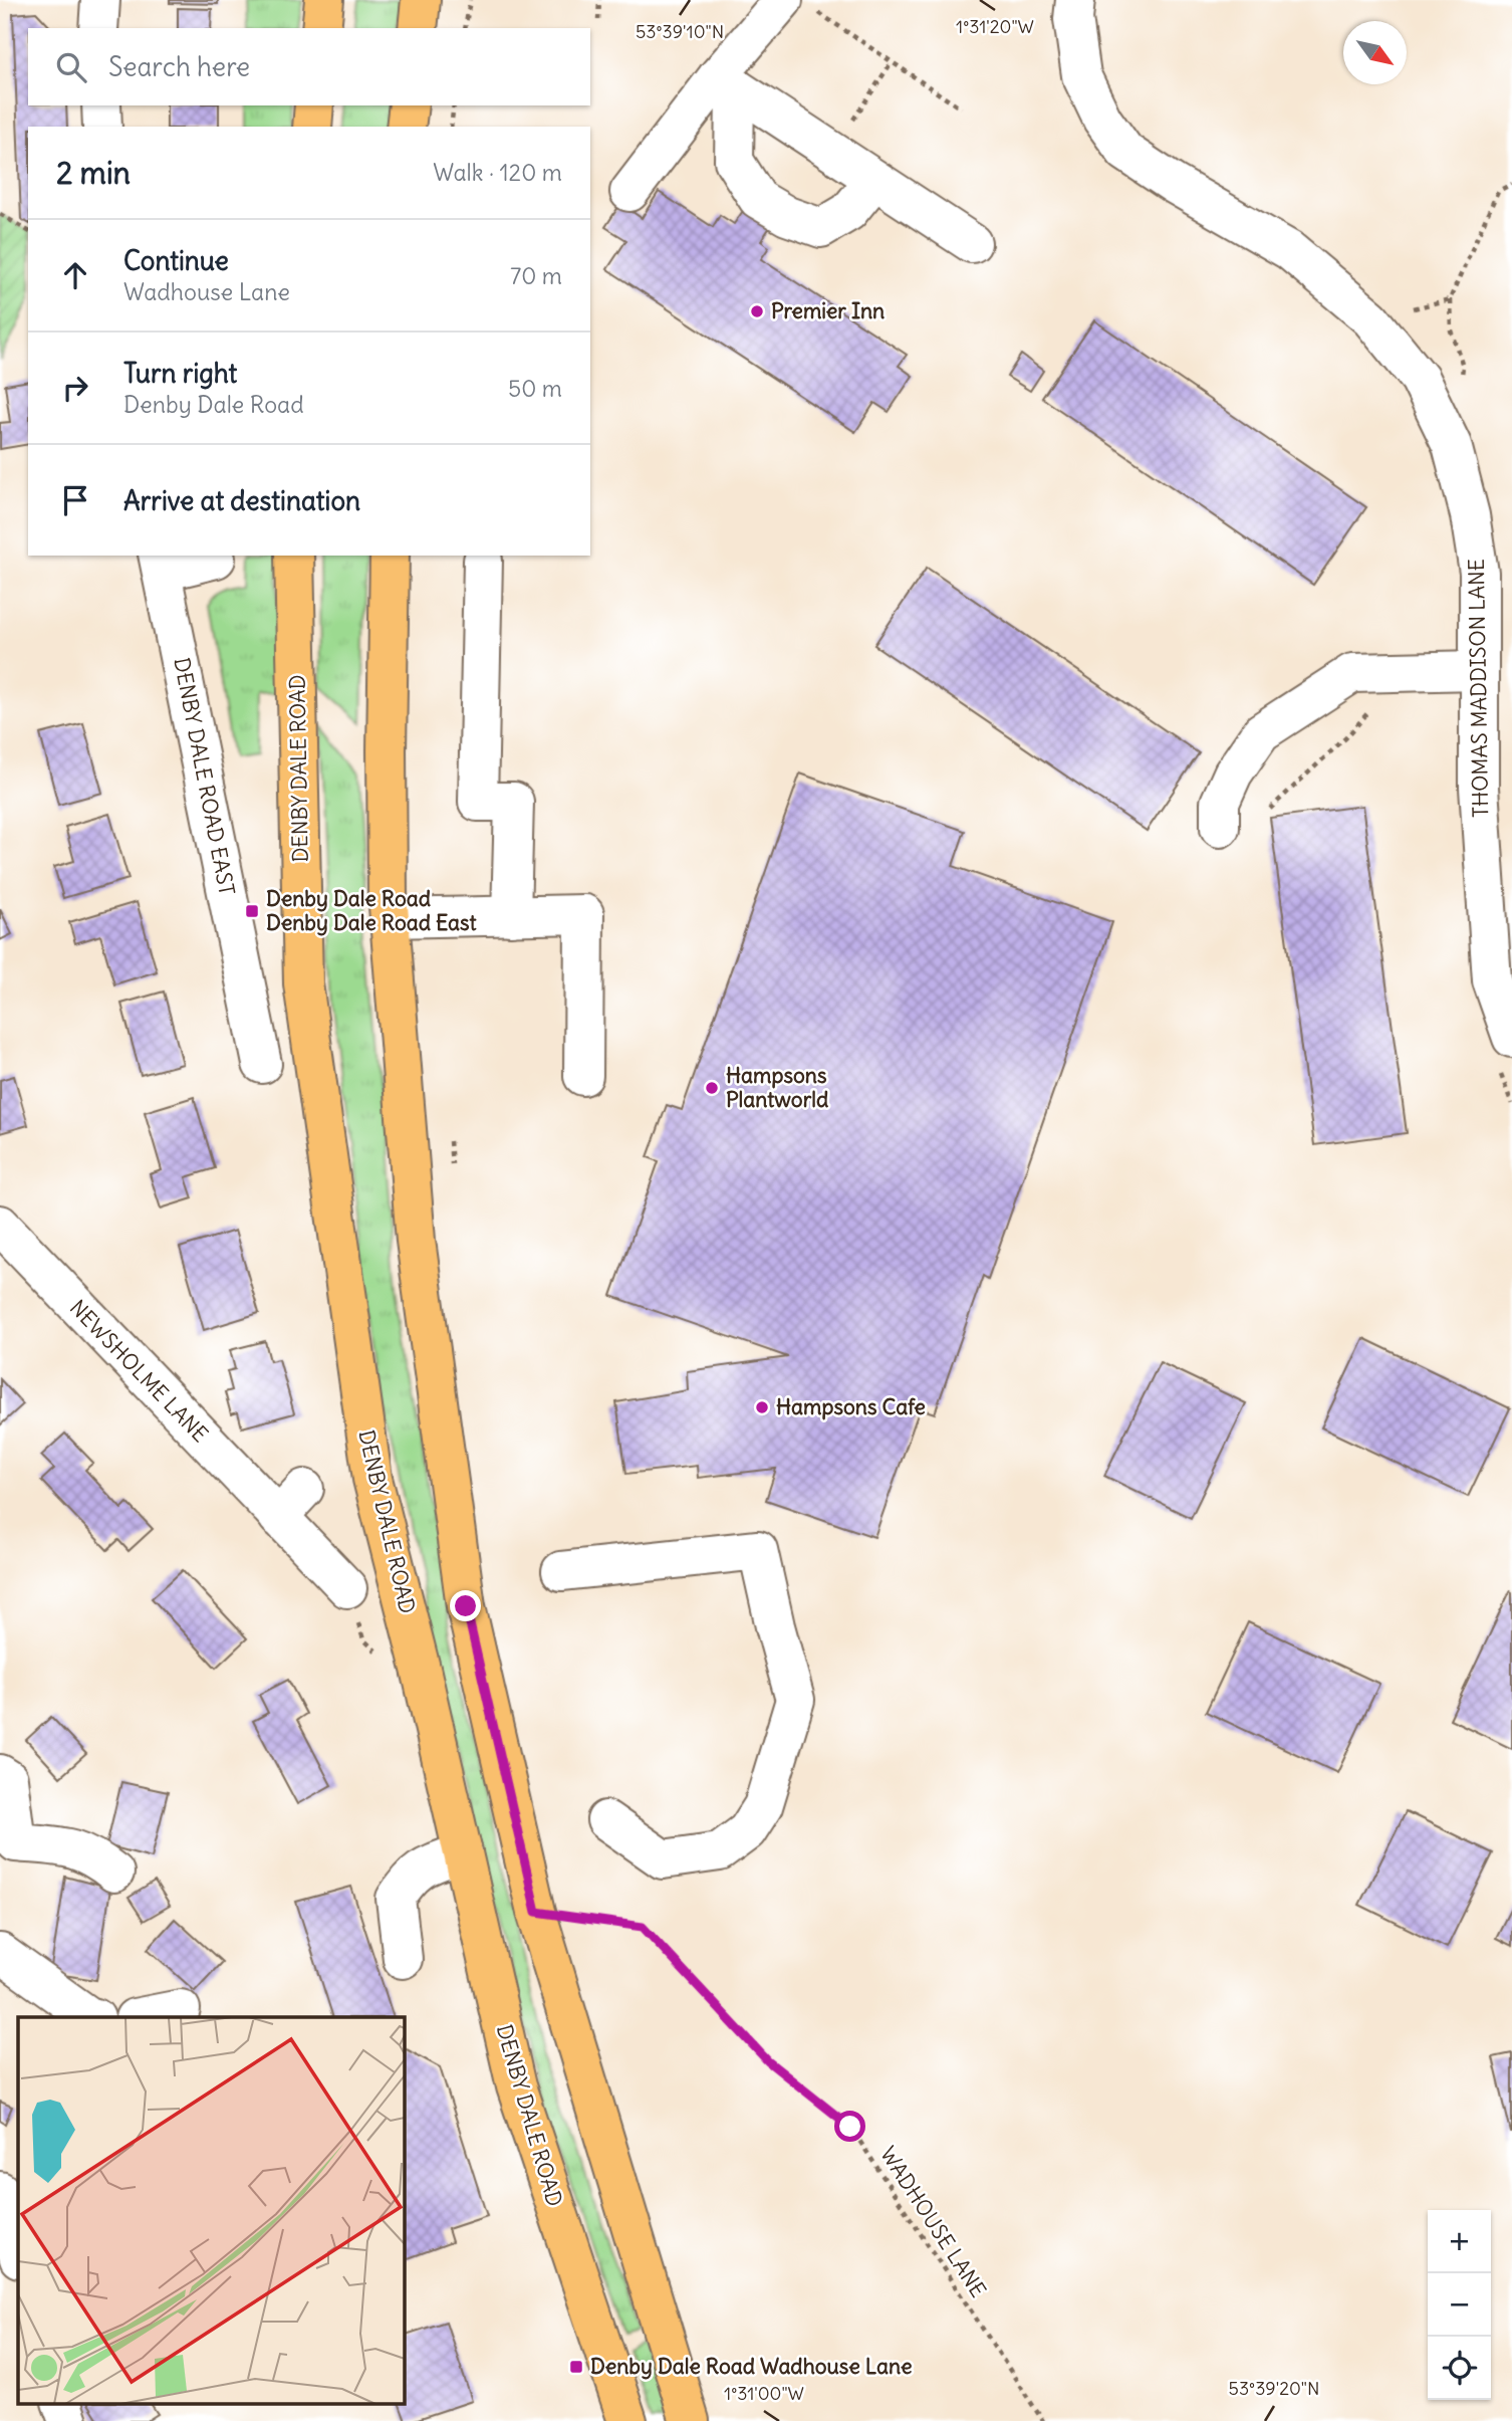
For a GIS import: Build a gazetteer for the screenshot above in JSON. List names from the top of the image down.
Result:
{
  "streets": {
    "main road": ["DENBY DALE ROAD"],
    "street": ["THOMAS MADDISON LANE", "DENBY DALE ROAD EAST", "NEWSHOLME LANE"],
    "path": ["WADHOUSE LANE"]
  },
  "places": {
    "other": ["Premier Inn", "Hampsons Plantworld", "Hampsons Cafe"],
    "transit": ["Denby Dale Road Denby Dale Road East", "Denby Dale Road Wadhouse Lane"]
  },
  "north": "bottom right",
  "page": {
    "search": "Search here",
    "heading": ["2 min", "Walk · 120 m"],
    "list": [
      ["Continue", "Wadhouse Lane", "70 m"],
      ["Turn right", "Denby Dale Road", "50 m"],
      "Arrive at destination"
    ],
    "map_buttons": ["+", "−"]
  },
  "coordinates": [
    "1°31'20\"W",
    "53°39'10\"N",
    "53°39'20\"N",
    "1°31'00\"W"
  ]
}
